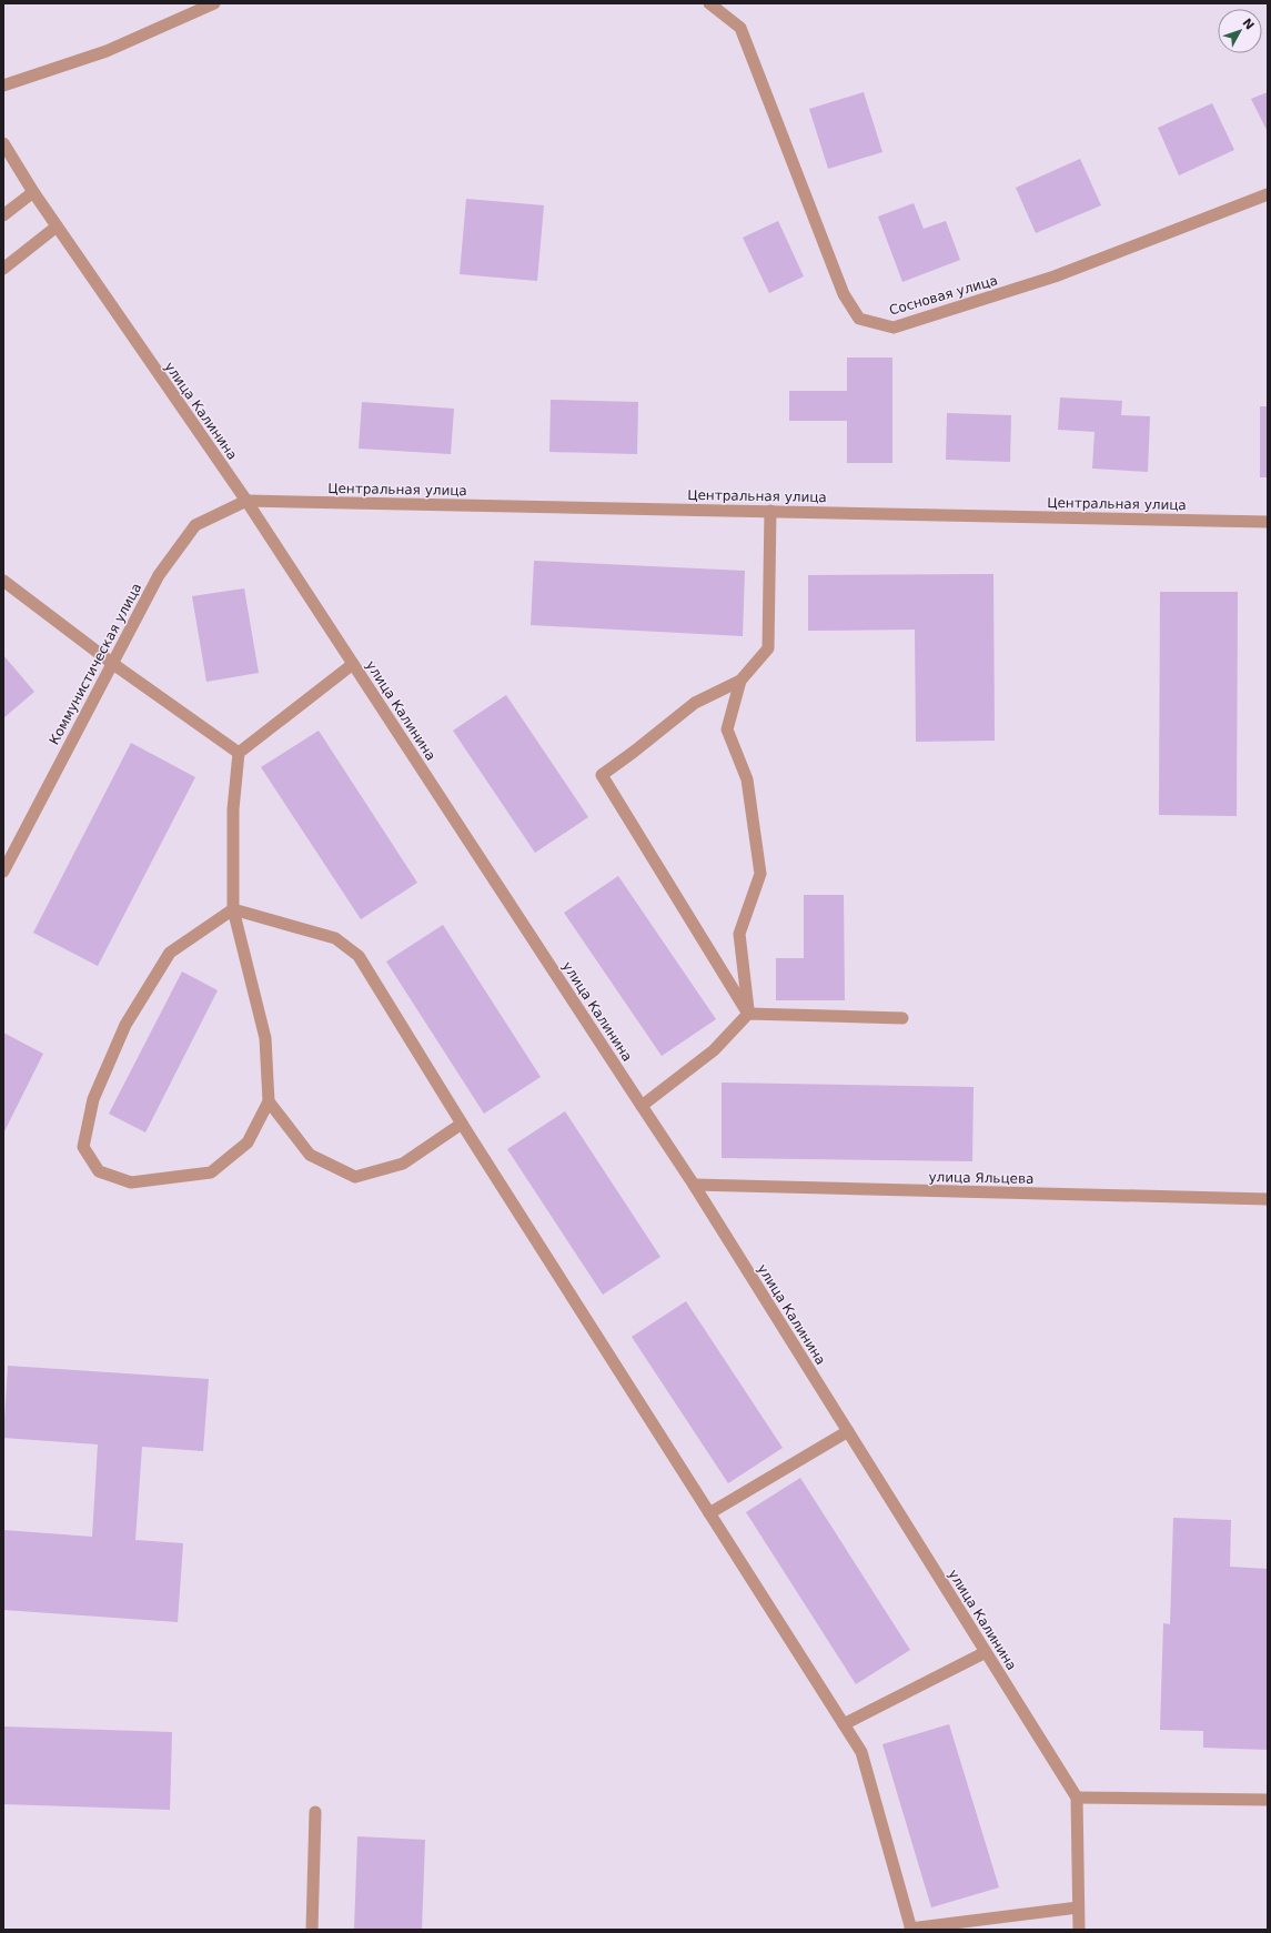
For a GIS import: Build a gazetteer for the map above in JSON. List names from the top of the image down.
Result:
{
  "streets": {
    "street": [
      "Сосновая улица",
      "улица Калинина",
      "Центральная улица",
      "Коммунистическая улица",
      "улица Яльцева"
    ]
  },
  "crossings": [
    ["улица Калинина", "Центральная улица"],
    ["улица Калинина", "Коммунистическая улица"],
    ["улица Калинина", "улица Яльцева"],
    ["Центральная улица", "Коммунистическая улица"]
  ],
  "north": "top right"
}
